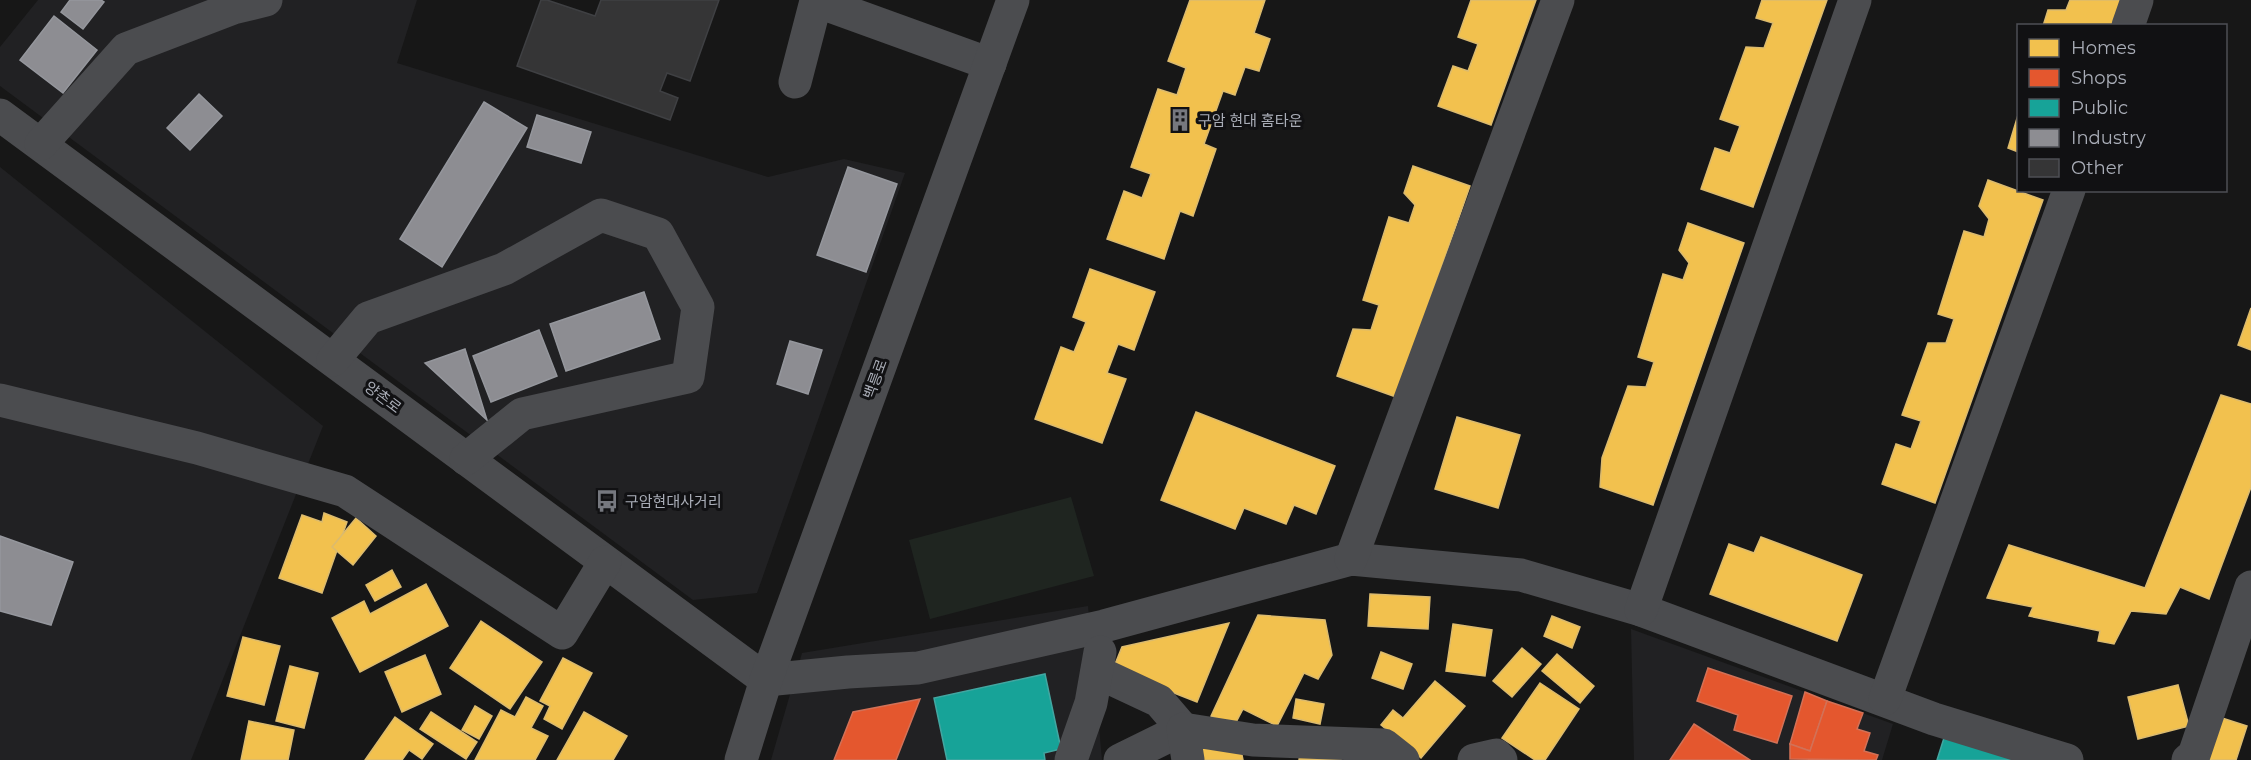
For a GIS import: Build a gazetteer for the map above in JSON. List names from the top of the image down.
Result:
{
  "streets": {
    "street": ["백릉로", "양촌로"]
  },
  "crossings": [
    ["백릉로", "양촌로"]
  ],
  "places": {
    "building": ["구암 현대 홈타운"],
    "bus stop": ["구암현대사거리"]
  },
  "legend": [
    "Homes",
    "Shops",
    "Public",
    "Industry",
    "Other"
  ]
}
